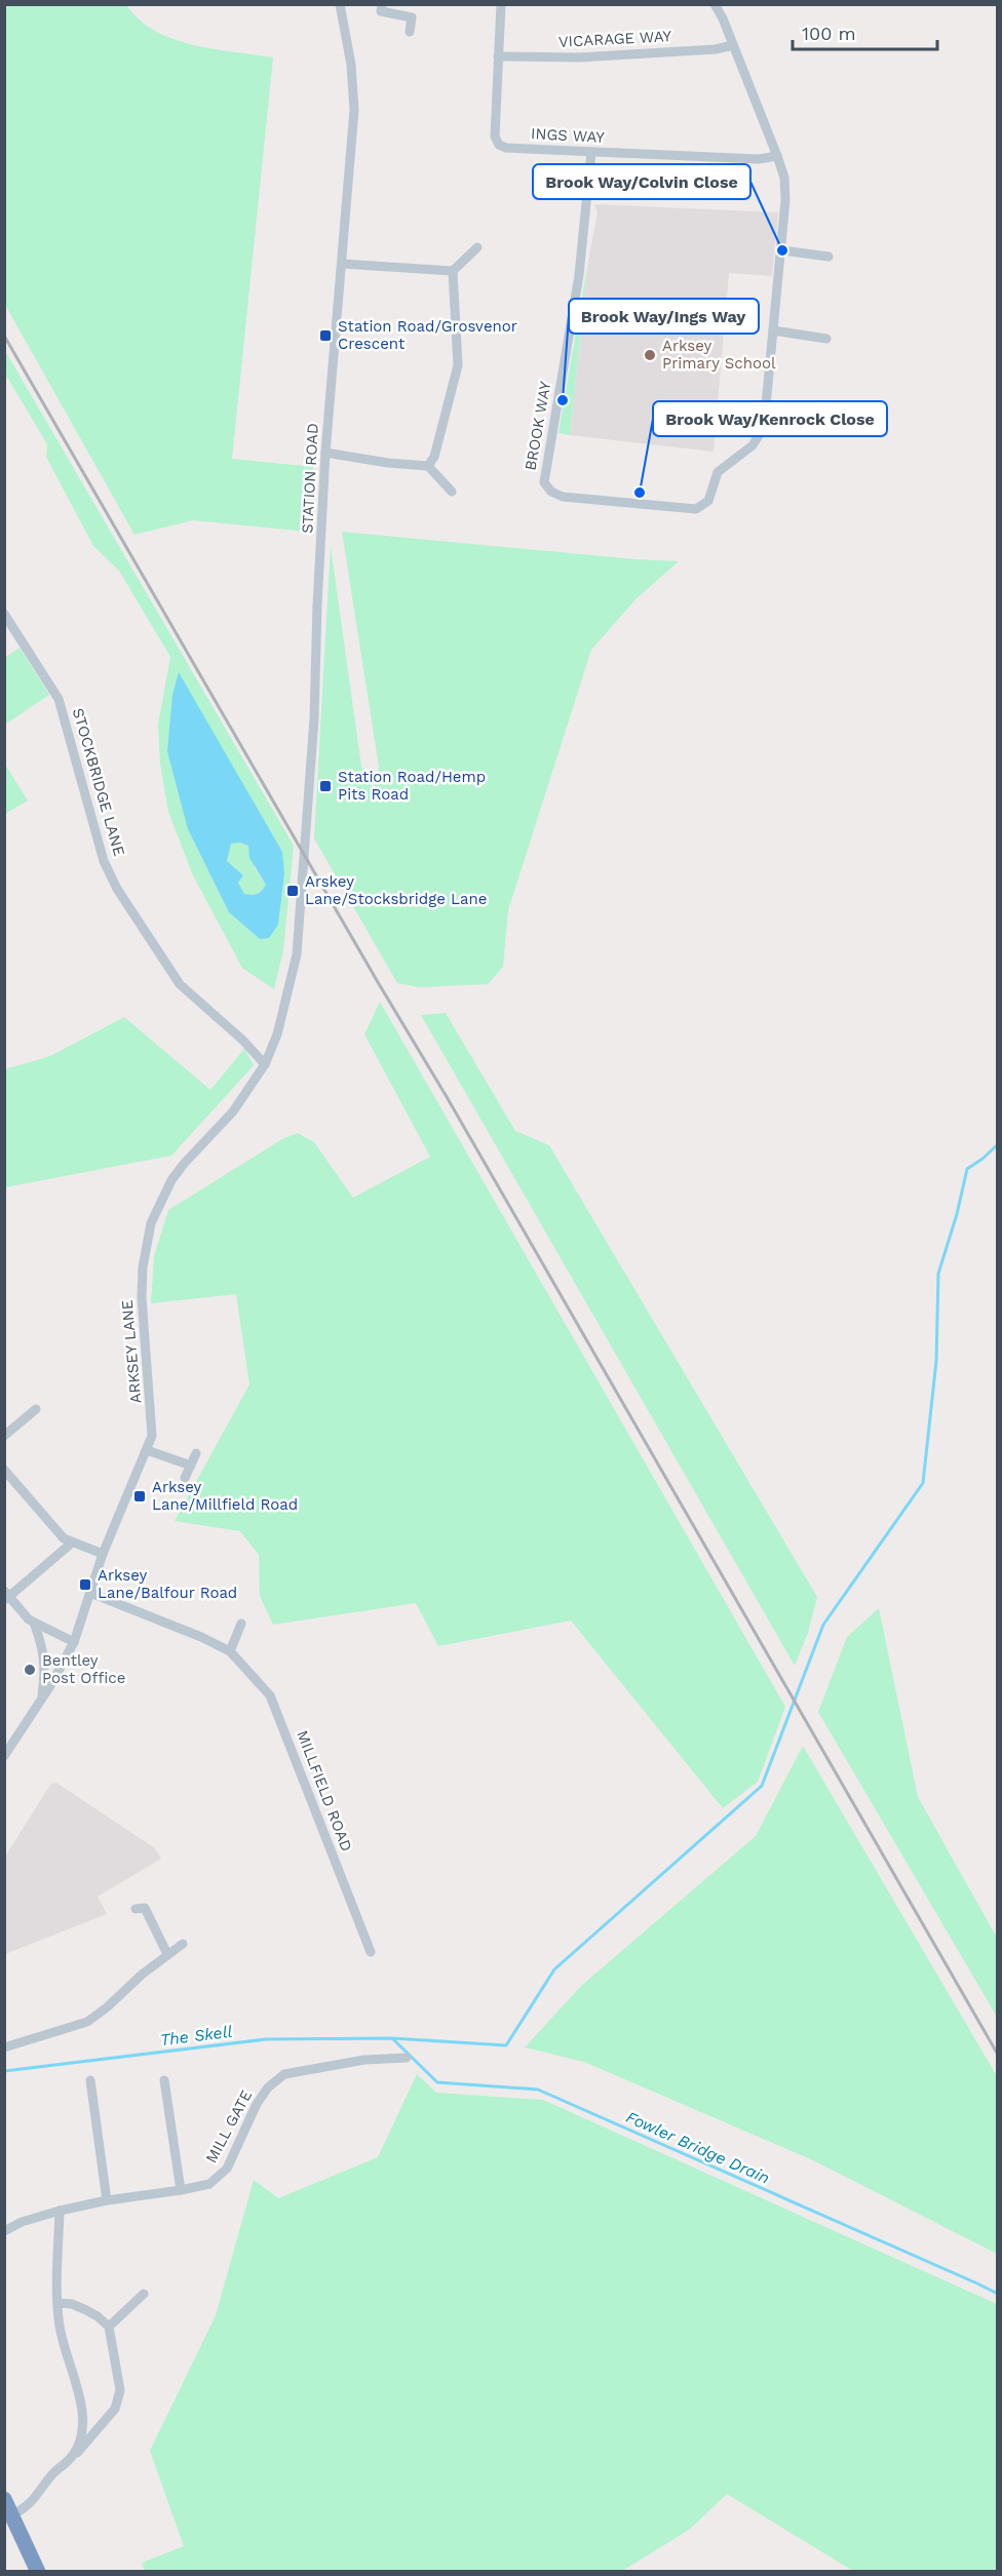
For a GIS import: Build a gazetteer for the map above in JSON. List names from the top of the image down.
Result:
{
  "streets": {
    "street": [
      "VICARAGE WAY",
      "INGS WAY",
      "BROOK WAY",
      "STATION ROAD",
      "STOCKBRIDGE LANE",
      "ARKSEY LANE",
      "MILLFIELD ROAD",
      "MILL GATE"
    ]
  },
  "crossings": [
    ["VICARAGE WAY", "INGS WAY"],
    ["VICARAGE WAY", "BROOK WAY"],
    ["INGS WAY", "BROOK WAY"],
    ["STATION ROAD", "ARKSEY LANE"],
    ["STOCKBRIDGE LANE", "ARKSEY LANE"],
    ["ARKSEY LANE", "MILLFIELD ROAD"]
  ],
  "water": ["The Skell", "Fowler Bridge Drain"],
  "places": {
    "other": [
      "Brook Way/Colvin Close",
      "Arksey Primary School",
      "Brook Way/Ings Way",
      "Brook Way/Kenrock Close",
      "Bentley Post Office"
    ],
    "transit": [
      "Station Road/Grosvenor Crescent",
      "Station Road/Hemp Pits Road",
      "Arskey Lane/Stocksbridge Lane",
      "Arksey Lane/Millfield Road",
      "Arksey Lane/Balfour Road"
    ]
  },
  "scale_bar": "100 m"
}
